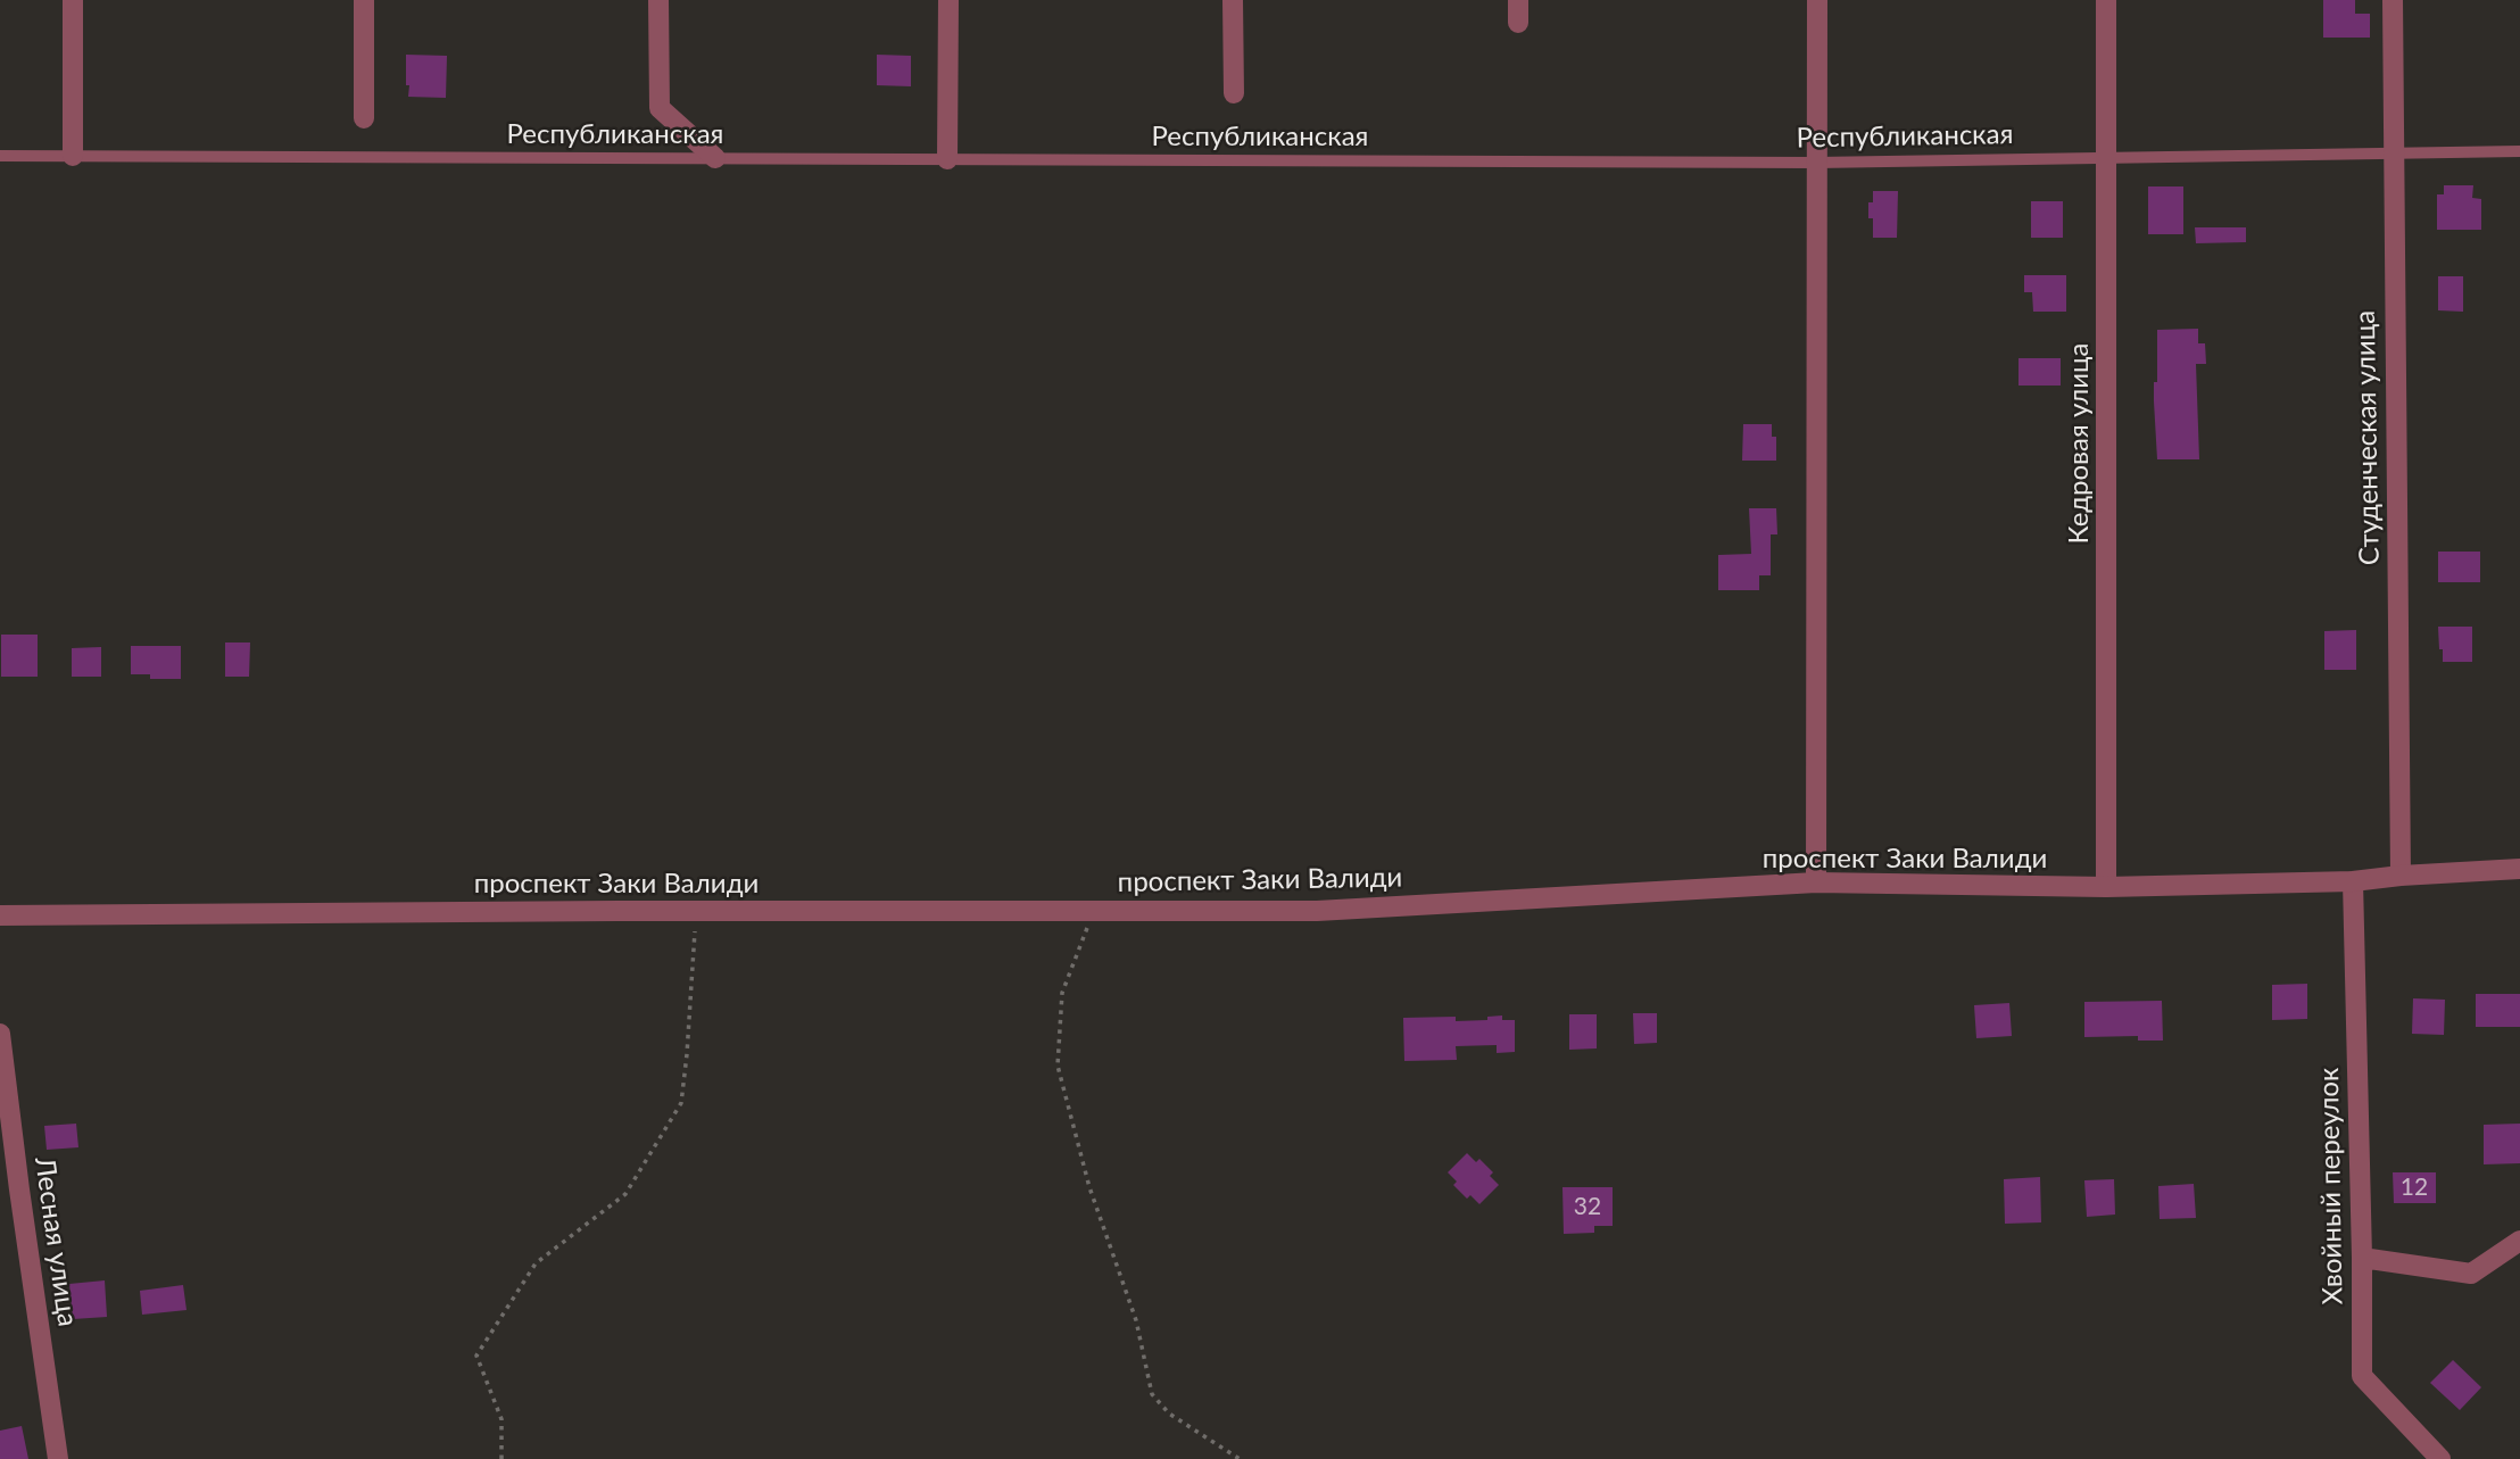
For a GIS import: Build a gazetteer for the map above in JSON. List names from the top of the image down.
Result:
{
  "streets": {
    "street": [
      "Студенческая улица",
      "Кедровая улица",
      "проспект Заки Валиди",
      "Хвойный переулок",
      "Лесная улица"
    ],
    "lane": ["Республиканская"]
  },
  "crossings": [
    ["Республиканская", "Студенческая улица"],
    ["Республиканская", "Кедровая улица"],
    ["Студенческая улица", "проспект Заки Валиди"],
    ["Кедровая улица", "проспект Заки Валиди"],
    ["проспект Заки Валиди", "Хвойный переулок"]
  ],
  "house_numbers": ["12", "32"]
}
